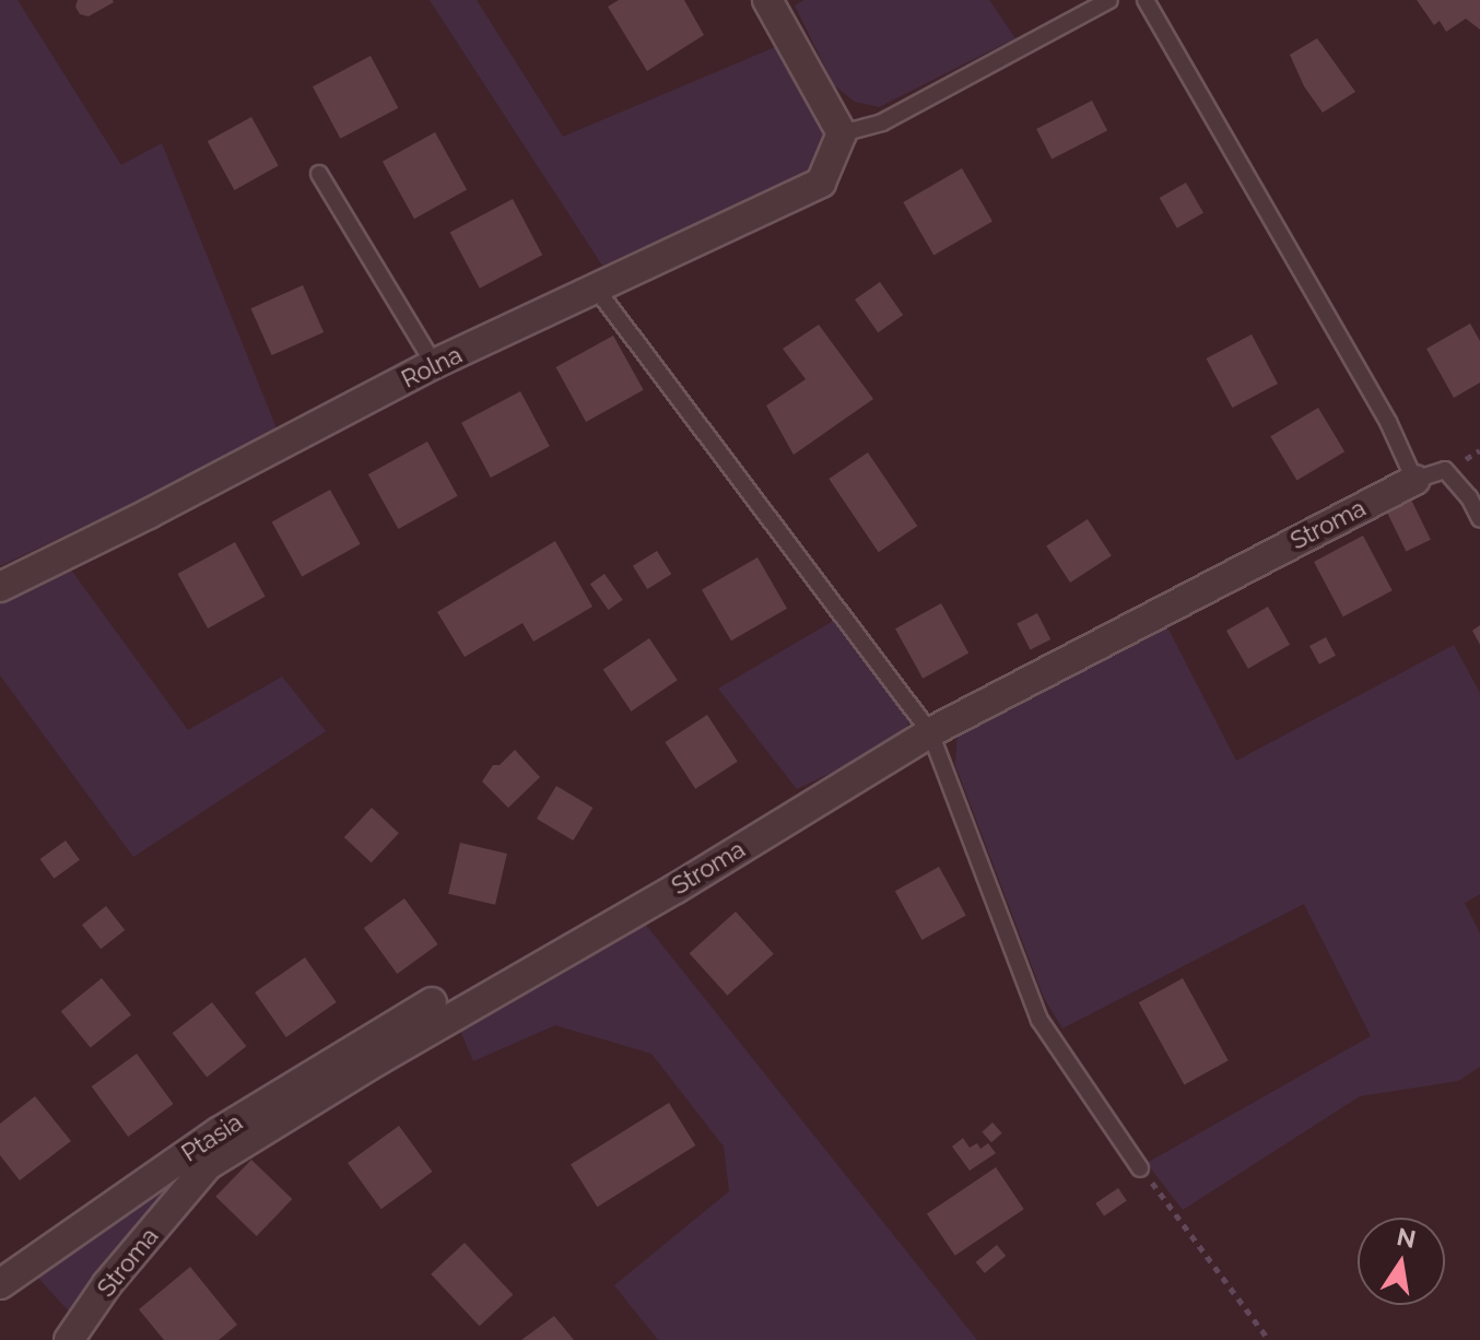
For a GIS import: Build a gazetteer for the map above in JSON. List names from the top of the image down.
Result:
{
  "streets": {
    "street": ["Rolna", "Stroma", "Ptasia"]
  },
  "crossings": [
    ["Stroma", "Ptasia"]
  ],
  "north": "top"
}
